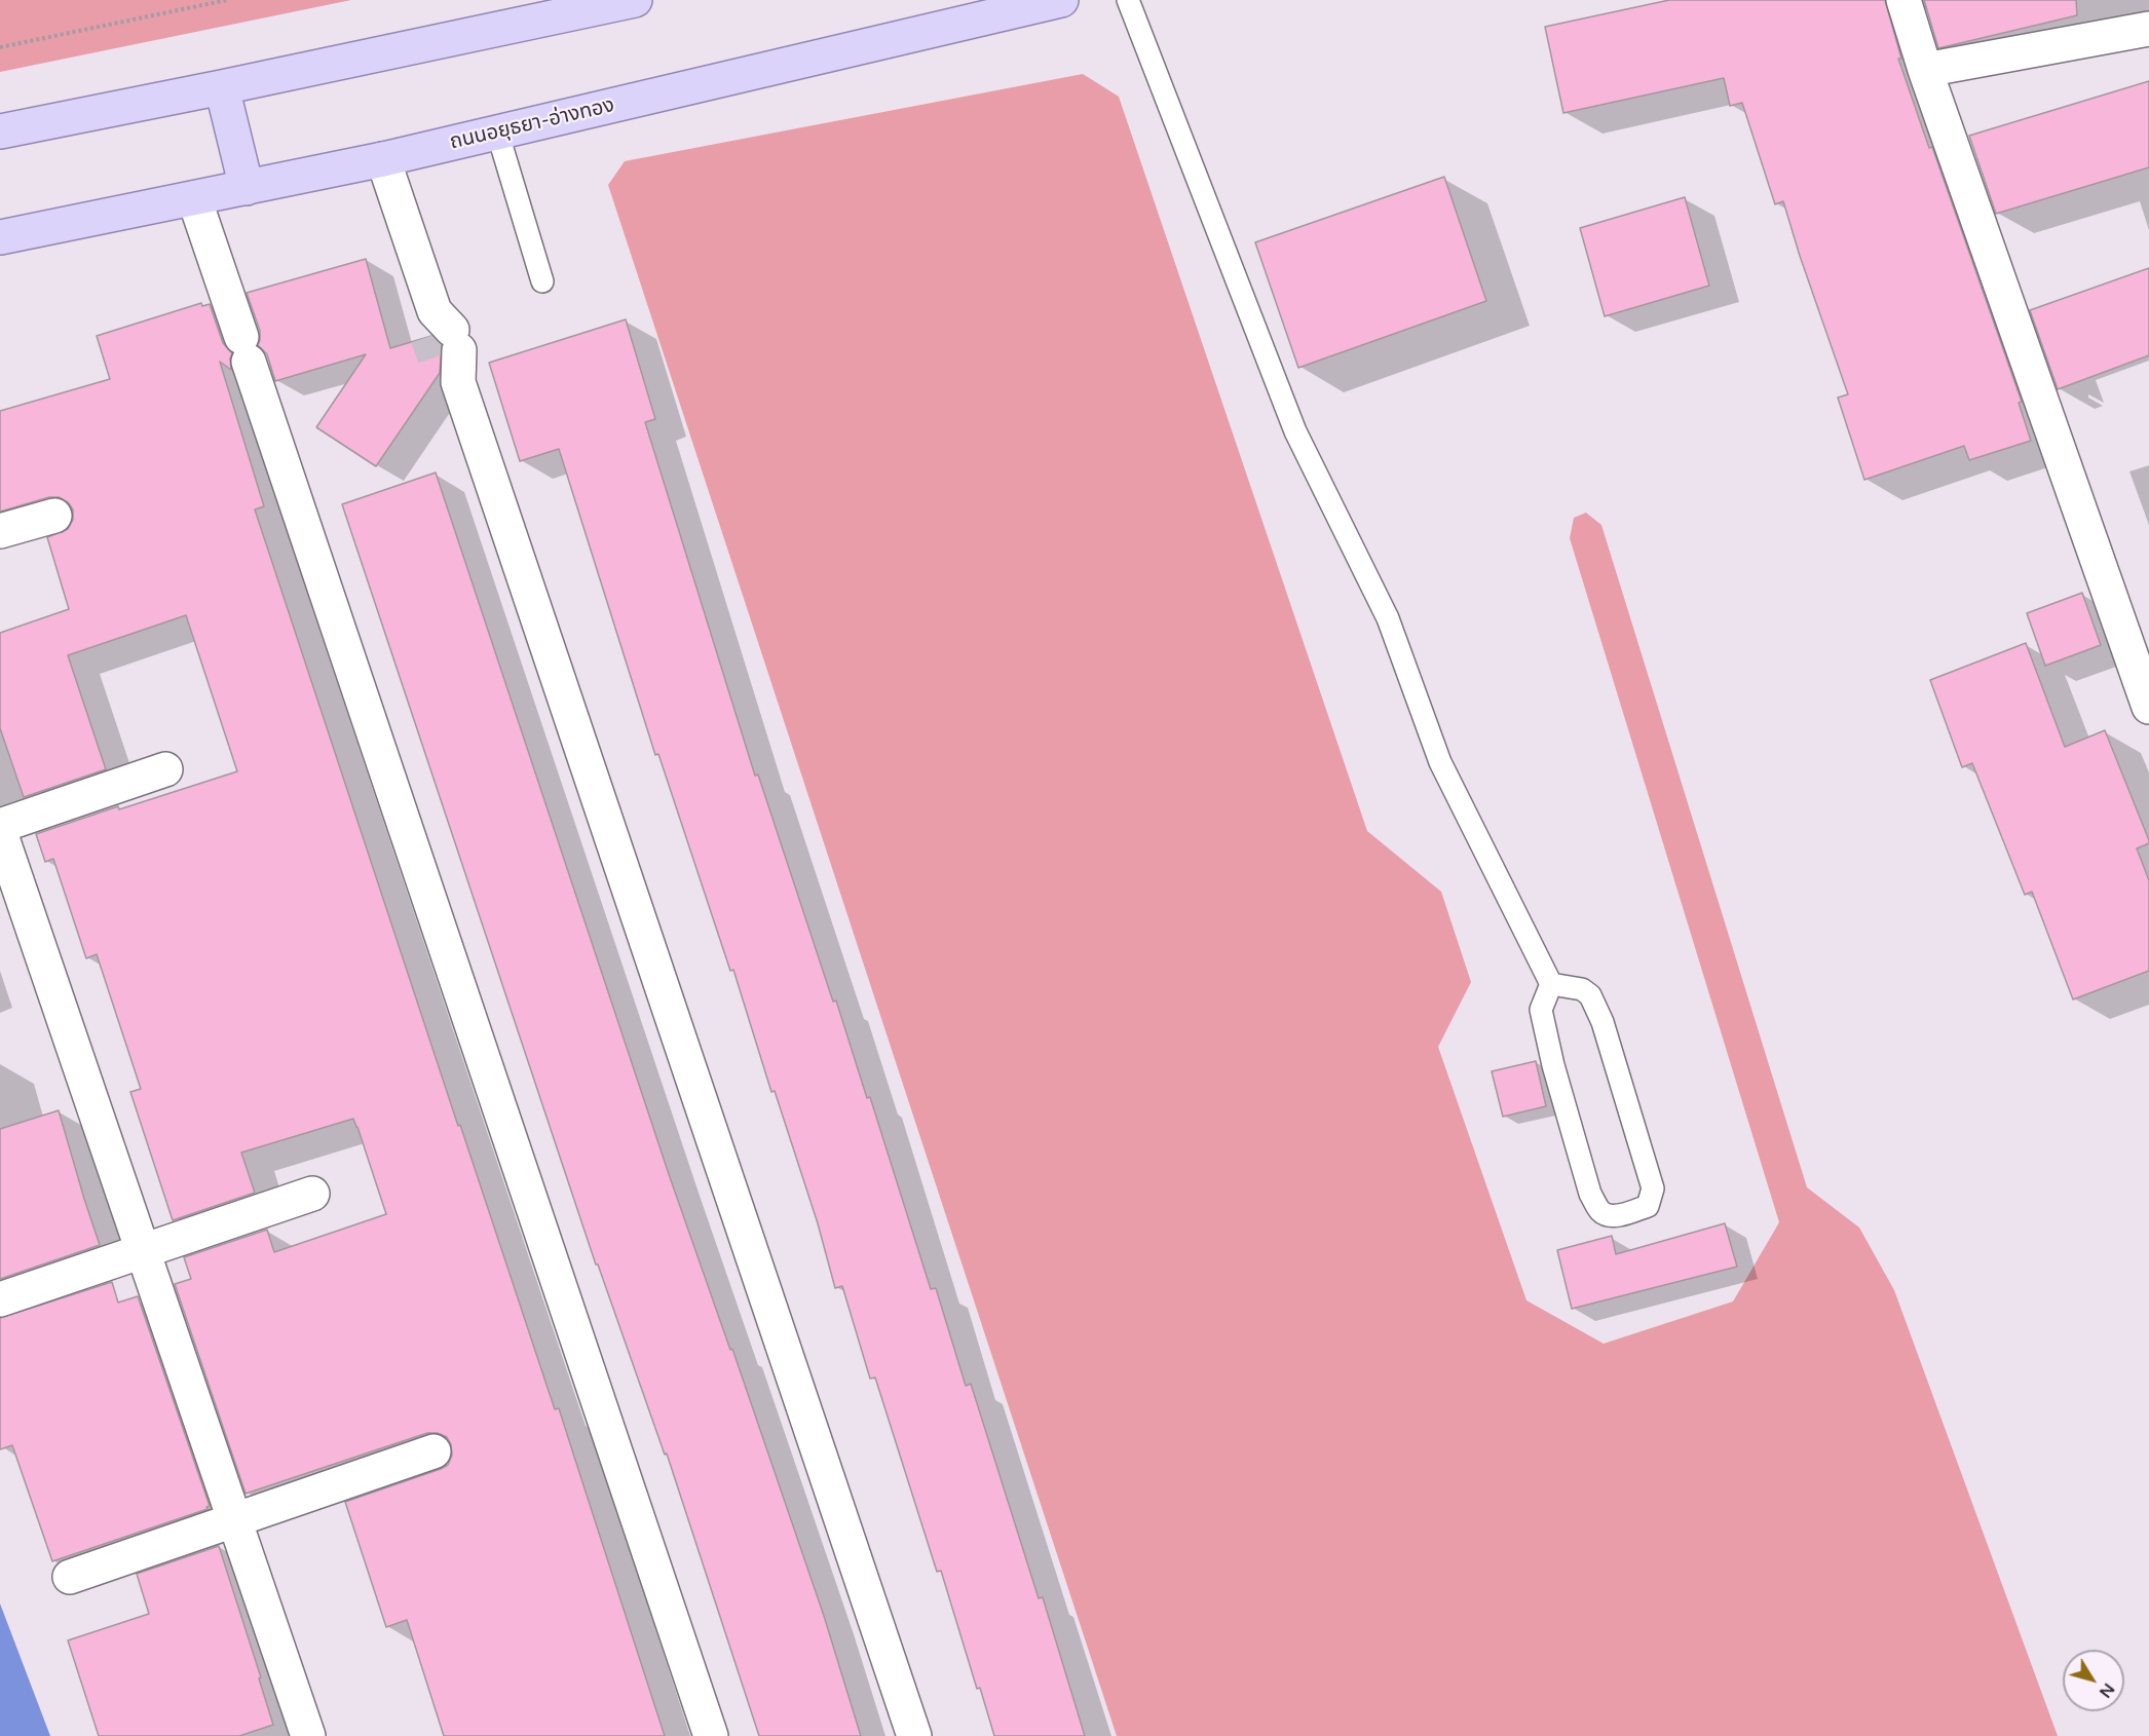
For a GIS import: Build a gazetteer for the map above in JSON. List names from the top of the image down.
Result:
{
  "streets": {
    "main road": ["ถนนอยุธยา-อ่างทอง"]
  },
  "north": "bottom right"
}
